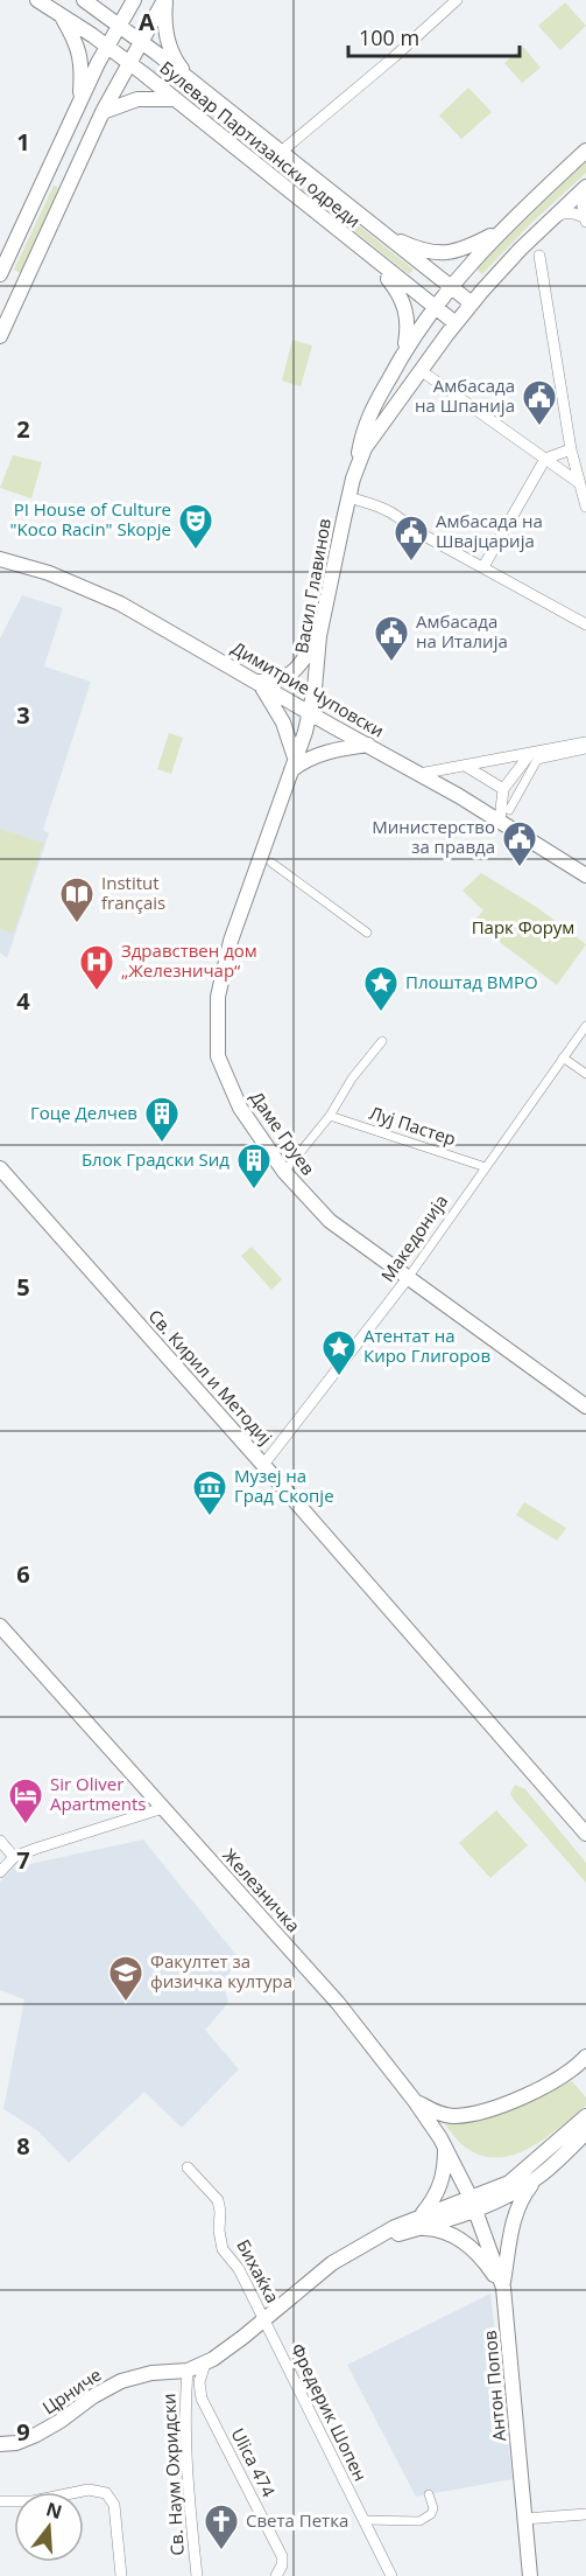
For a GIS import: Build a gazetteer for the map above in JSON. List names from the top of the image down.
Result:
{
  "streets": {
    "street": [
      "Булевар Партизански одреди",
      "Васил Главинов",
      "Димитрие Чуповски",
      "Луј Пастер",
      "Даме Груев",
      "Македонија",
      "Св. Кирил и Методиј",
      "Железничка",
      "Бихаќка",
      "Антон Попов",
      "Црниче",
      "Фредерик Шопен",
      "Ulica 474",
      "Св. Наум Охридски"
    ]
  },
  "crossings": [
    ["Булевар Партизански одреди", "Васил Главинов"],
    ["Васил Главинов", "Димитрие Чуповски"],
    ["Васил Главинов", "Даме Груев"],
    ["Димитрие Чуповски", "Даме Груев"],
    ["Луј Пастер", "Македонија"],
    ["Даме Груев", "Македонија"],
    ["Македонија", "Св. Кирил и Методиј"],
    ["Железничка", "Бихаќка"],
    ["Железничка", "Антон Попов"],
    ["Бихаќка", "Антон Попов"],
    ["Бихаќка", "Црниче"],
    ["Бихаќка", "Фредерик Шопен"],
    ["Бихаќка", "Ulica 474"],
    ["Црниче", "Ulica 474"],
    ["Црниче", "Св. Наум Охридски"]
  ],
  "parks": ["Парк Форум"],
  "places": {
    "public building": [
      "Амбасада на Шпанија",
      "Амбасада на Швајцарија",
      "Амбасада на Италија",
      "Министерство за правда"
    ],
    "theatre": ["PI House of Culture \"Koco Racin\" Skopje"],
    "library": ["Institut français"],
    "hospital": ["Здравствен дом „Железничар“"],
    "place": ["Плоштад ВМРО", "Атентат на Киро Глигоров"],
    "building": ["Гоце Делчев", "Блок Градски Sид"],
    "museum": ["Музеј на Град Скопје"],
    "hotel": ["Sir Oliver Apartments"],
    "school or university": ["Факултет за физичка култура"],
    "church": ["Света Петка"]
  },
  "scale_bar": "100 m",
  "north": "top",
  "grid": {
    "columns": ["A"],
    "rows": [
      "1",
      "2",
      "3",
      "4",
      "5",
      "6",
      "7",
      "8",
      "9"
    ]
  }
}
